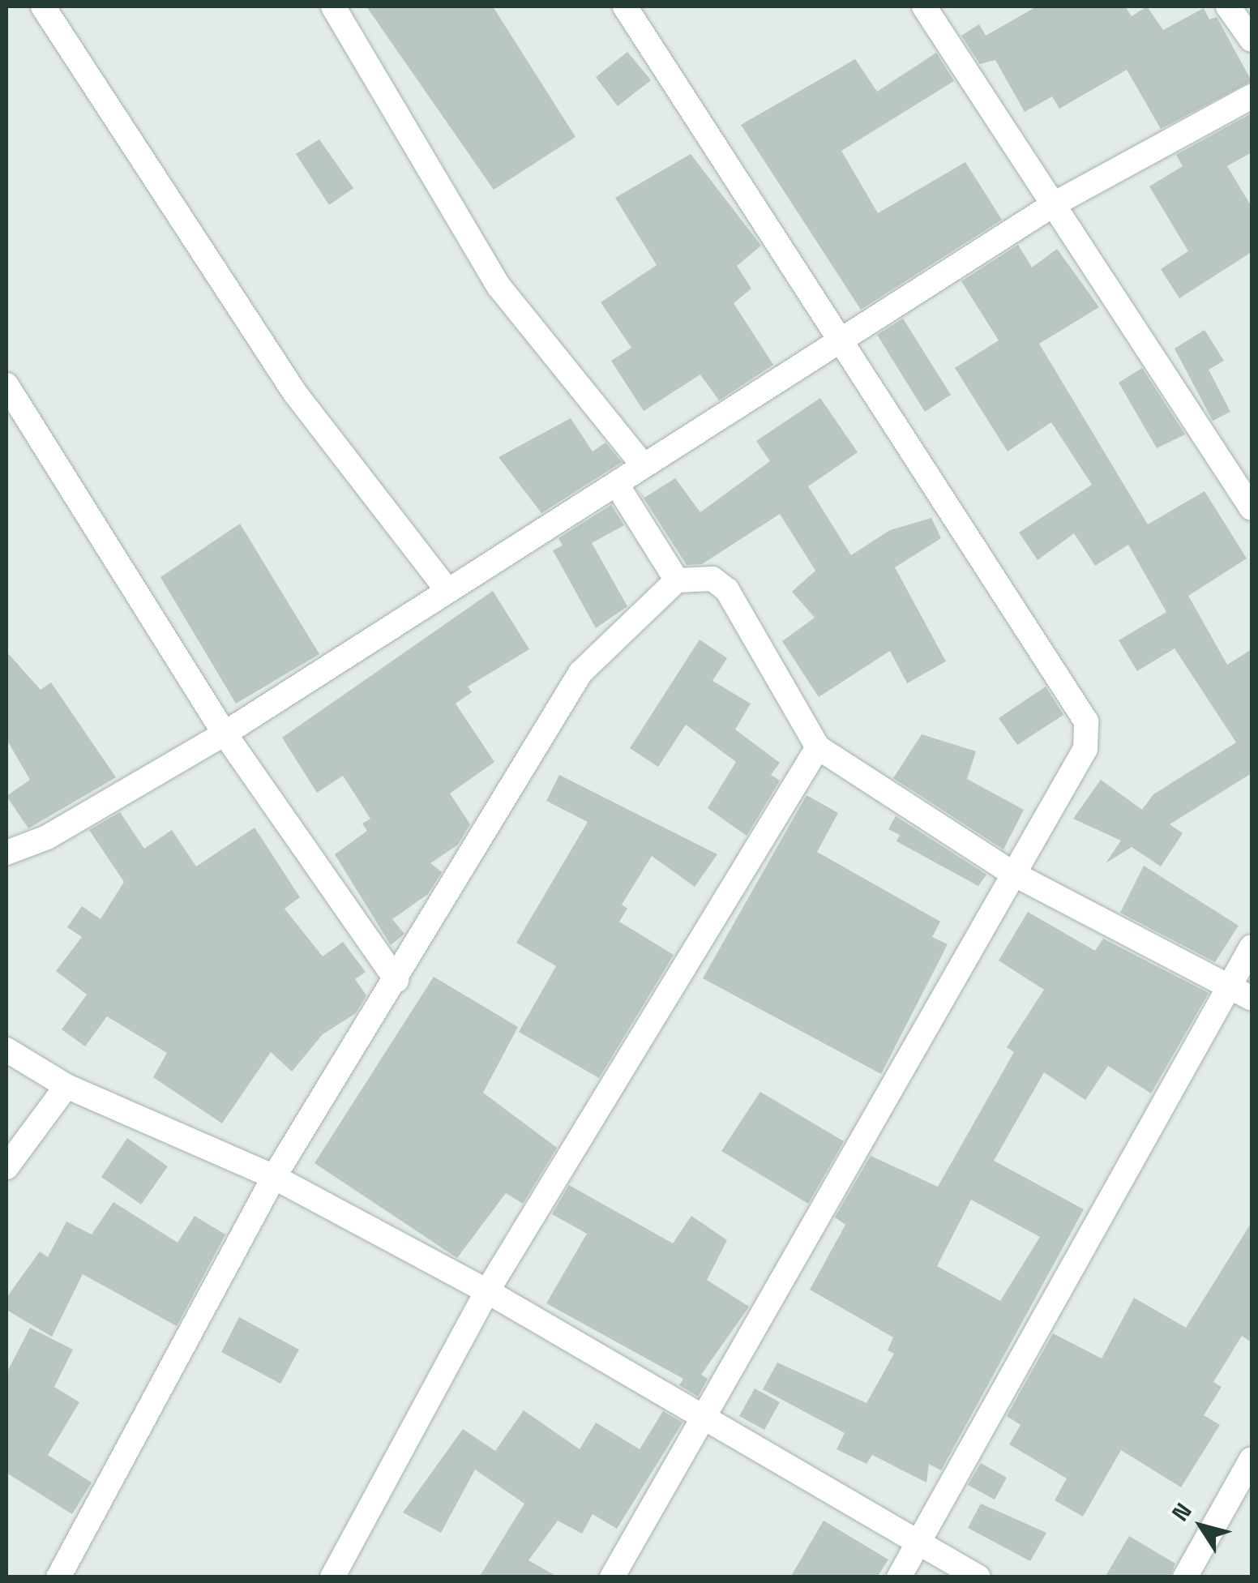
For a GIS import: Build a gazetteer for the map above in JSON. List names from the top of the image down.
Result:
{
  "north": "top left"
}
